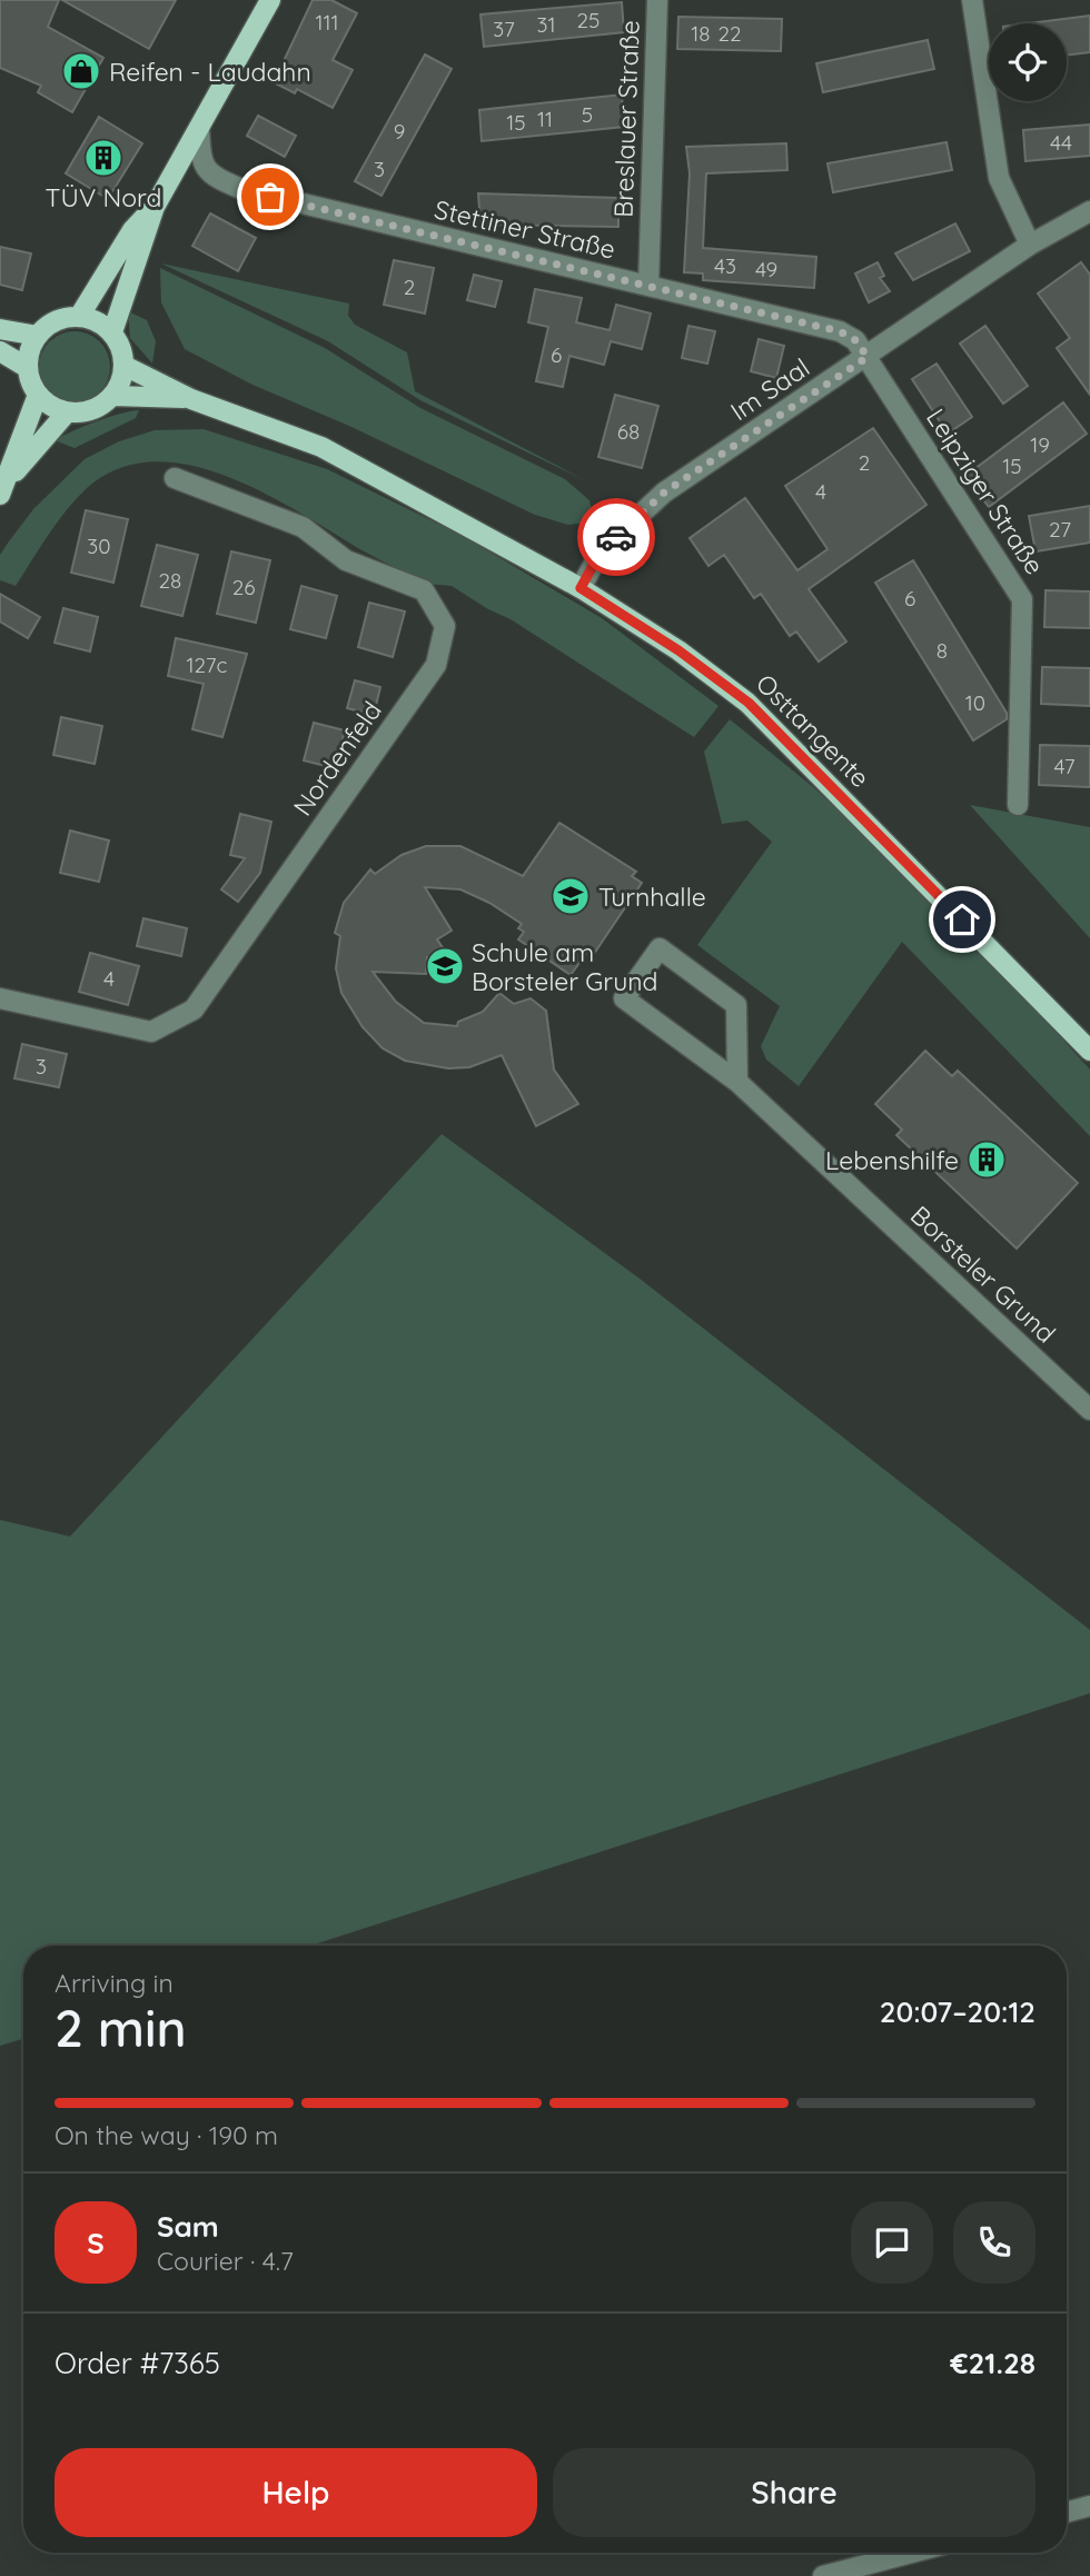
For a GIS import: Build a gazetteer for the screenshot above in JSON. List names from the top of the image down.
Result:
{
  "streets": {
    "main road": ["Osttangente"],
    "street": [
      "Breslauer Straße",
      "Stettiner Straße",
      "Im Saal",
      "Leipziger Straße",
      "Nordenfeld",
      "Borsteler Grund"
    ]
  },
  "crossings": [
    ["Breslauer Straße", "Stettiner Straße"],
    ["Stettiner Straße", "Im Saal"],
    ["Stettiner Straße", "Leipziger Straße"],
    ["Im Saal", "Leipziger Straße"],
    ["Im Saal", "Osttangente"]
  ],
  "places": {
    "shop": ["Reifen - Laudahn"],
    "building": ["TÜV Nord", "Lebenshilfe"],
    "school or university": ["Turnhalle", "Schule am Borsteler Grund"]
  },
  "house_numbers": [
    "25",
    "111",
    "31",
    "37",
    "18",
    "22",
    "5",
    "11",
    "15",
    "9",
    "44",
    "3",
    "43",
    "49",
    "2",
    "6",
    "68",
    "19",
    "2",
    "15",
    "4",
    "27",
    "30",
    "28",
    "26",
    "6",
    "8",
    "127c",
    "10",
    "47",
    "4",
    "3"
  ],
  "page": {
    "heading": ["2 min", "Arriving in", "20:07–20:12"],
    "panel": [
      "Sam",
      "Courier · 4.7",
      "Order #7365",
      "€21.28"
    ],
    "bar": "On the way · 190 m",
    "round": "S",
    "buttons": ["Help", "Share"]
  }
}
